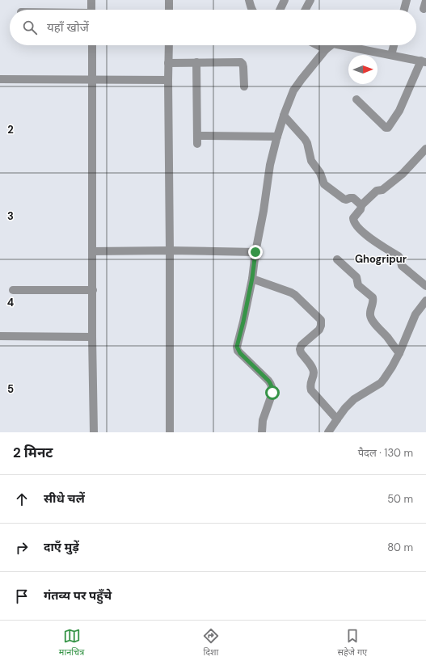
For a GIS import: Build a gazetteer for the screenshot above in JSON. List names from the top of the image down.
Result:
{
  "districts": ["Ghogripur"],
  "north": "right",
  "page": {
    "search": "यहाँ खोजें",
    "heading": ["2 मिनट", "पैदल · 130 m"],
    "list": [
      ["सीधे चलें", "50 m"],
      ["दाएँ मुड़ें", "80 m"],
      "गंतव्य पर पहुँचे"
    ],
    "nav": ["मानचित्र", "दिशा", "सहेजे गए"]
  },
  "grid": {
    "rows": [
      "2",
      "3",
      "4",
      "5"
    ]
  }
}
